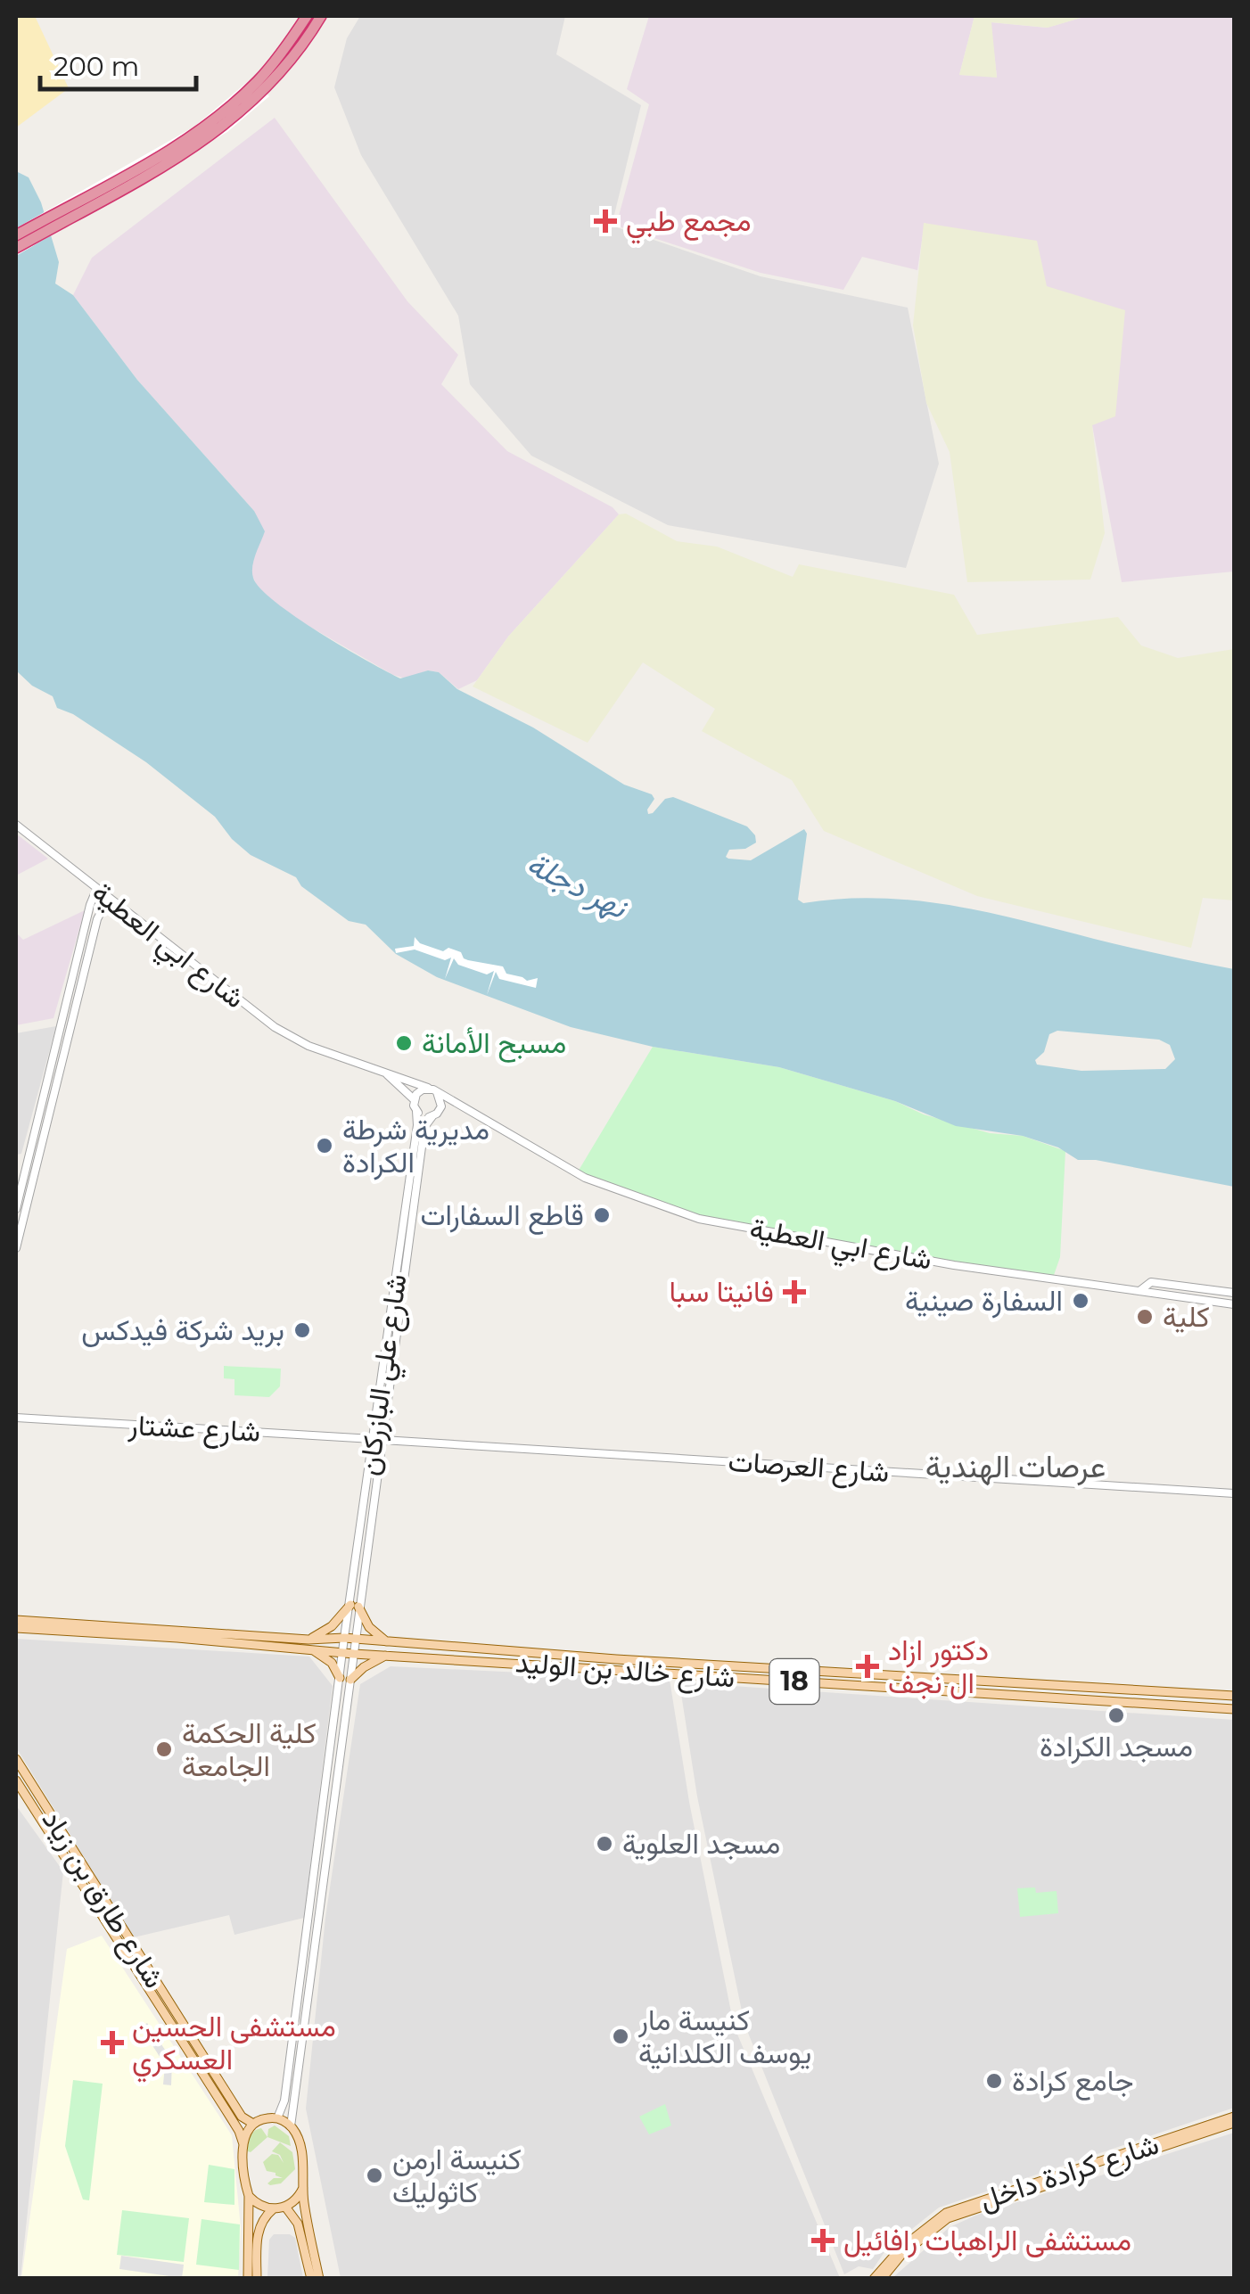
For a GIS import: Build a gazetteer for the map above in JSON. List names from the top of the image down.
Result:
{
  "streets": {
    "main road": [
      "شارع خالد بن الوليد",
      "18",
      "شارع طارق بن زياد",
      "شارع كرادة داخل"
    ],
    "street": [
      "شارع ابي العطية",
      "شارع علي البازركان",
      "شارع عشتار",
      "شارع العرصات"
    ]
  },
  "crossings": [
    ["شارع ابي العطية", "شارع علي البازركان"],
    ["شارع علي البازركان", "شارع عشتار"],
    ["شارع علي البازركان", "شارع العرصات"],
    ["شارع علي البازركان", "شارع خالد بن الوليد"],
    ["شارع علي البازركان", "شارع طارق بن زياد"]
  ],
  "districts": ["عرصات الهندية"],
  "water": ["نهر دجلة"],
  "places": {
    "health": [
      "مجمع طبي",
      "فانيتا سبا",
      "دكتور ازاد ال نجف",
      "مستشفى الحسين العسكري",
      "مستشفى الراهبات رافائيل"
    ],
    "other": [
      "مسبح الأمانة",
      "مديرية شرطة الكرادة",
      "قاطع السفارات",
      "السفارة صينية",
      "كلية",
      "بريد شركة فيدكس",
      "مسجد الكرادة",
      "كلية الحكمة الجامعة",
      "مسجد العلوية",
      "كنيسة مار يوسف الكلدانية",
      "جامع كرادة",
      "كنيسة ارمن كاثوليك"
    ]
  },
  "scale_bar": "200 m"
}
